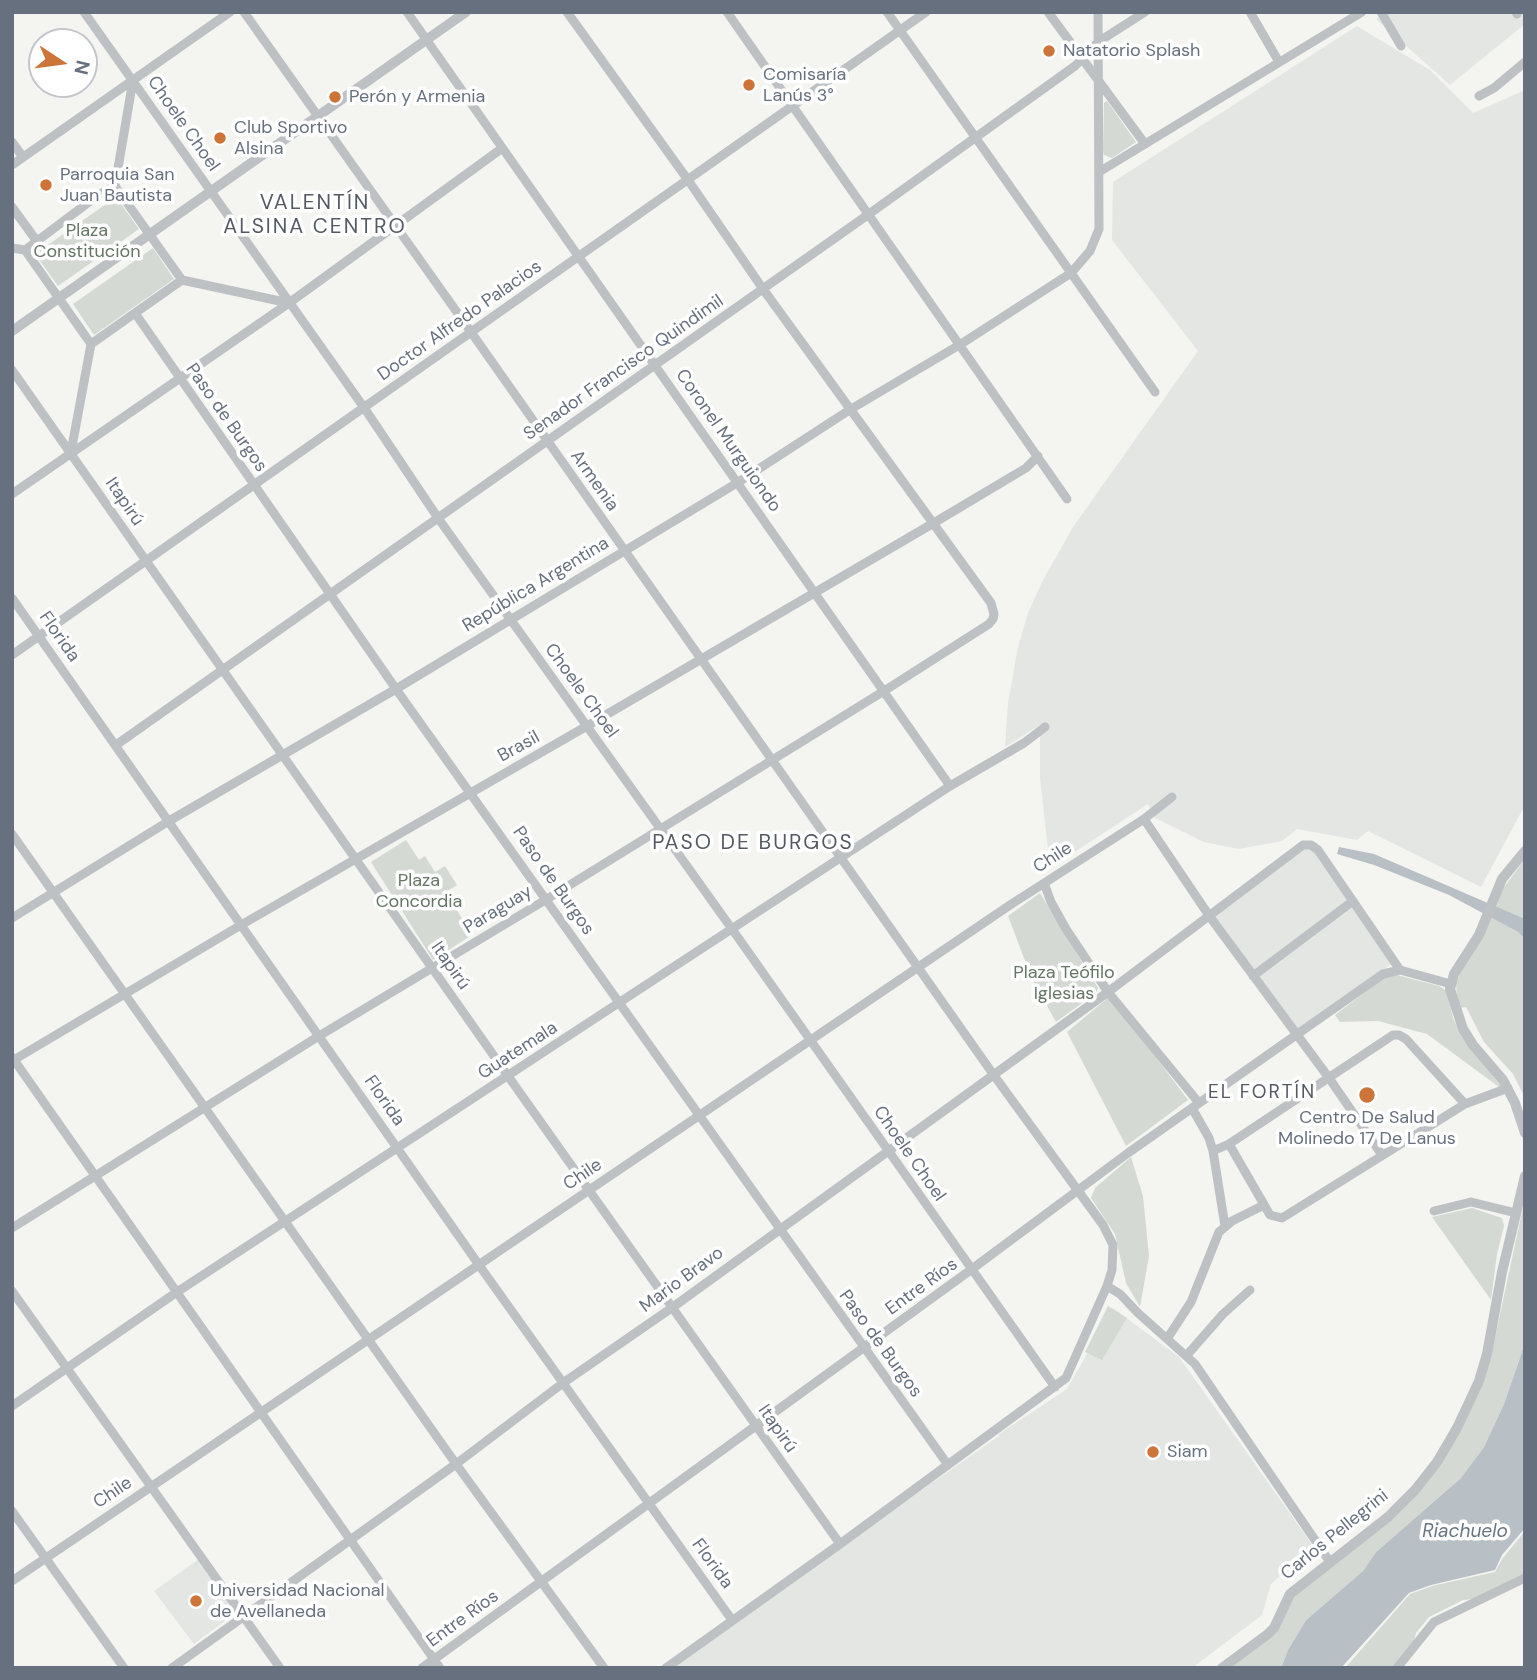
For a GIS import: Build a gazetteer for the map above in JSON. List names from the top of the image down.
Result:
{
  "streets": {
    "street": [
      "Choele Choel",
      "Doctor Alfredo Palacios",
      "Senador Francisco Quindimil",
      "Paso de Burgos",
      "Coronel Murguiondo",
      "Armenia",
      "Itapirú",
      "República Argentina",
      "Florida",
      "Brasil",
      "Chile",
      "Paraguay",
      "Guatemala",
      "Mario Bravo",
      "Entre Ríos",
      "Carlos Pellegrini"
    ]
  },
  "crossings": [
    ["Choele Choel", "Doctor Alfredo Palacios"],
    ["Choele Choel", "Senador Francisco Quindimil"],
    ["Choele Choel", "Armenia"],
    ["Choele Choel", "República Argentina"],
    ["Choele Choel", "Brasil"],
    ["Choele Choel", "Chile"],
    ["Choele Choel", "Paraguay"],
    ["Choele Choel", "Guatemala"],
    ["Choele Choel", "Mario Bravo"],
    ["Choele Choel", "Entre Ríos"],
    ["Doctor Alfredo Palacios", "Paso de Burgos"],
    ["Doctor Alfredo Palacios", "Coronel Murguiondo"],
    ["Doctor Alfredo Palacios", "Armenia"],
    ["Doctor Alfredo Palacios", "Itapirú"],
    ["Doctor Alfredo Palacios", "Florida"],
    ["Senador Francisco Quindimil", "Paso de Burgos"],
    ["Senador Francisco Quindimil", "Coronel Murguiondo"],
    ["Senador Francisco Quindimil", "Armenia"],
    ["Senador Francisco Quindimil", "Itapirú"],
    ["Senador Francisco Quindimil", "República Argentina"],
    ["Senador Francisco Quindimil", "Florida"],
    ["Paso de Burgos", "Armenia"],
    ["Paso de Burgos", "República Argentina"],
    ["Paso de Burgos", "Brasil"],
    ["Paso de Burgos", "Chile"],
    ["Paso de Burgos", "Paraguay"],
    ["Paso de Burgos", "Guatemala"],
    ["Paso de Burgos", "Mario Bravo"],
    ["Paso de Burgos", "Entre Ríos"],
    ["Coronel Murguiondo", "República Argentina"],
    ["Coronel Murguiondo", "Brasil"],
    ["Coronel Murguiondo", "Paraguay"],
    ["Coronel Murguiondo", "Guatemala"],
    ["Armenia", "Itapirú"],
    ["Armenia", "República Argentina"],
    ["Armenia", "Florida"],
    ["Armenia", "Brasil"],
    ["Armenia", "Chile"],
    ["Armenia", "Paraguay"],
    ["Armenia", "Guatemala"],
    ["Armenia", "Mario Bravo"],
    ["Armenia", "Entre Ríos"],
    ["Itapirú", "República Argentina"],
    ["Itapirú", "Brasil"],
    ["Itapirú", "Chile"],
    ["Itapirú", "Paraguay"],
    ["Itapirú", "Guatemala"],
    ["Itapirú", "Mario Bravo"],
    ["Itapirú", "Entre Ríos"],
    ["República Argentina", "Florida"],
    ["Florida", "Brasil"],
    ["Florida", "Chile"],
    ["Florida", "Paraguay"],
    ["Florida", "Guatemala"],
    ["Florida", "Mario Bravo"],
    ["Florida", "Entre Ríos"],
    ["Brasil", "Paraguay"]
  ],
  "districts": ["VALENTÍN ALSINA CENTRO", "PASO DE BURGOS", "EL FORTÍN"],
  "water": ["Riachuelo"],
  "parks": ["Plaza Constitución", "Plaza Concordia", "Plaza Teófilo Iglesias"],
  "places": [
    "Natatorio Splash",
    "Comisaría Lanús 3°",
    "Perón y Armenia",
    "Club Sportivo Alsina",
    "Parroquia San Juan Bautista",
    "Centro De Salud Molinedo 17 De Lanus",
    "Siam",
    "Universidad Nacional de Avellaneda"
  ],
  "north": "right"
}
